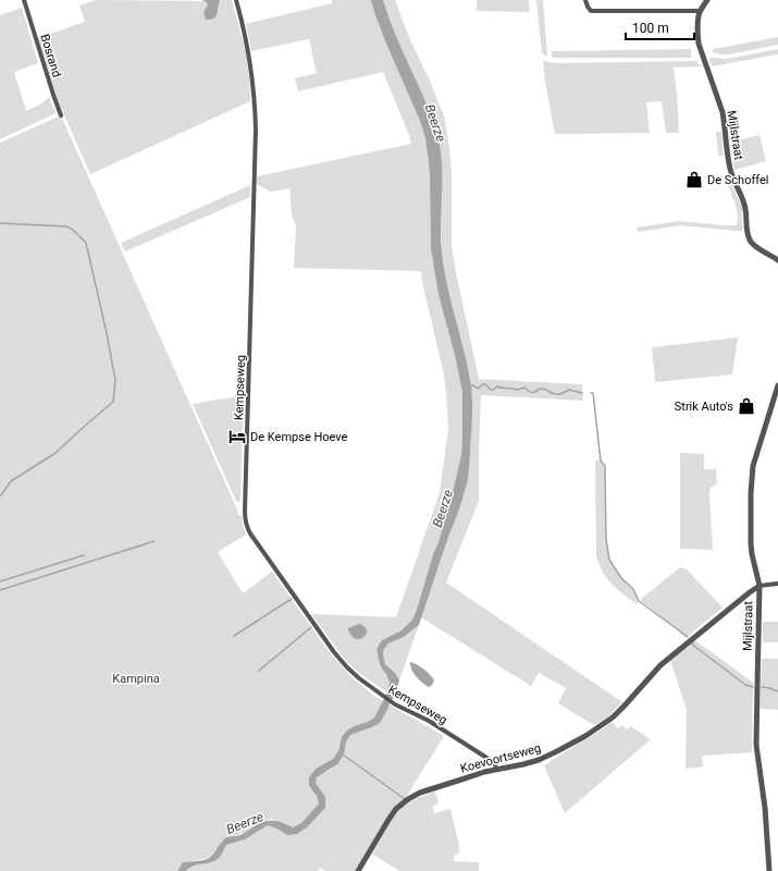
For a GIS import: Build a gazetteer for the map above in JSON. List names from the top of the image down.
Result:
{
  "streets": {
    "street": [
      "Bosrand",
      "Mijlstraat",
      "Kempseweg",
      "Koevoortseweg"
    ]
  },
  "crossings": [
    ["Mijlstraat", "Koevoortseweg"],
    ["Kempseweg", "Koevoortseweg"]
  ],
  "water": ["Beerze"],
  "parks": ["Kampina"],
  "places": {
    "shop": ["De Schoffel", "Strik Auto's"],
    "hotel": ["De Kempse Hoeve"]
  },
  "scale_bar": "100 m"
}
